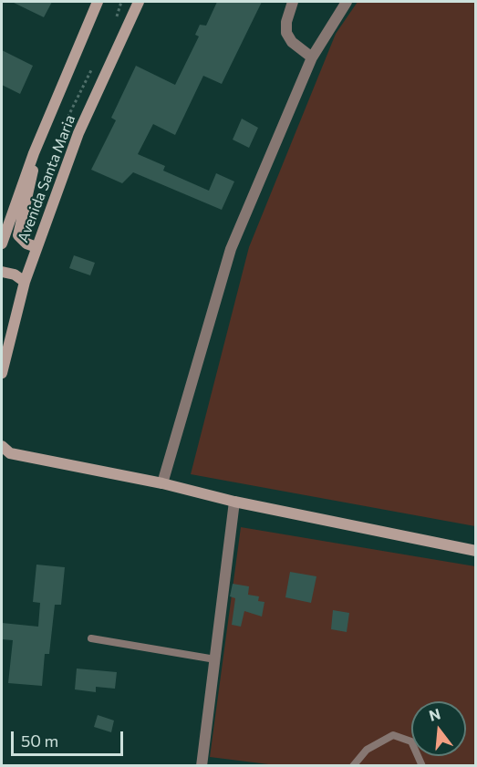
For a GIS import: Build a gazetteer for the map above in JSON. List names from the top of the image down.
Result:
{
  "streets": {
    "main road": ["Avenida Santa Maria"]
  },
  "scale_bar": "50 m",
  "north": "top"
}
